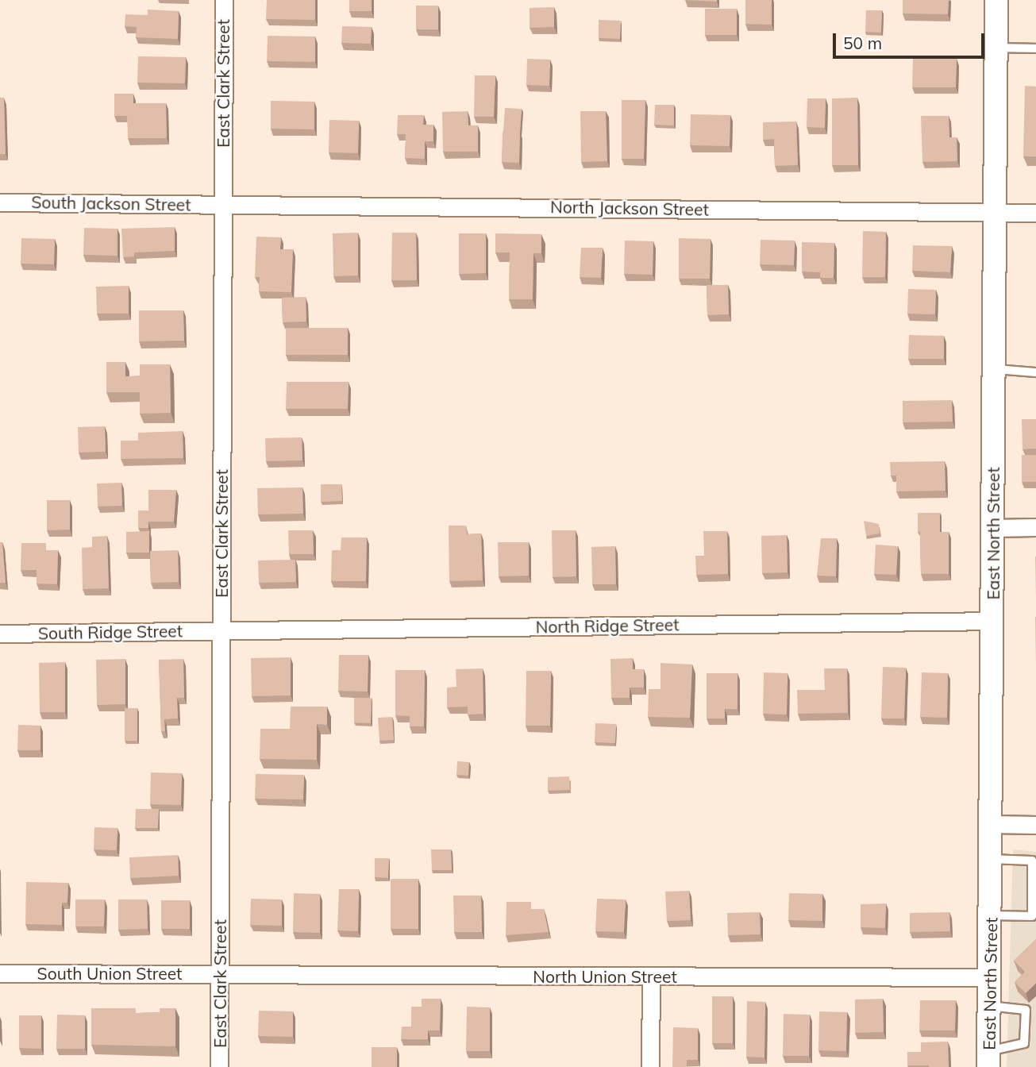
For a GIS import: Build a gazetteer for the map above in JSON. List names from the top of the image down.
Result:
{
  "streets": {
    "street": [
      "East Clark Street",
      "South Jackson Street",
      "North Jackson Street",
      "East North Street",
      "North Ridge Street",
      "South Ridge Street",
      "South Union Street",
      "North Union Street"
    ]
  },
  "crossings": [
    ["East Clark Street", "South Jackson Street"],
    ["East Clark Street", "North Jackson Street"],
    ["East Clark Street", "North Ridge Street"],
    ["East Clark Street", "South Ridge Street"],
    ["East Clark Street", "South Union Street"],
    ["East Clark Street", "North Union Street"],
    ["South Jackson Street", "North Jackson Street"],
    ["North Jackson Street", "East North Street"],
    ["East North Street", "North Ridge Street"],
    ["East North Street", "North Union Street"],
    ["North Ridge Street", "South Ridge Street"],
    ["South Union Street", "North Union Street"]
  ],
  "scale_bar": "50 m"
}
